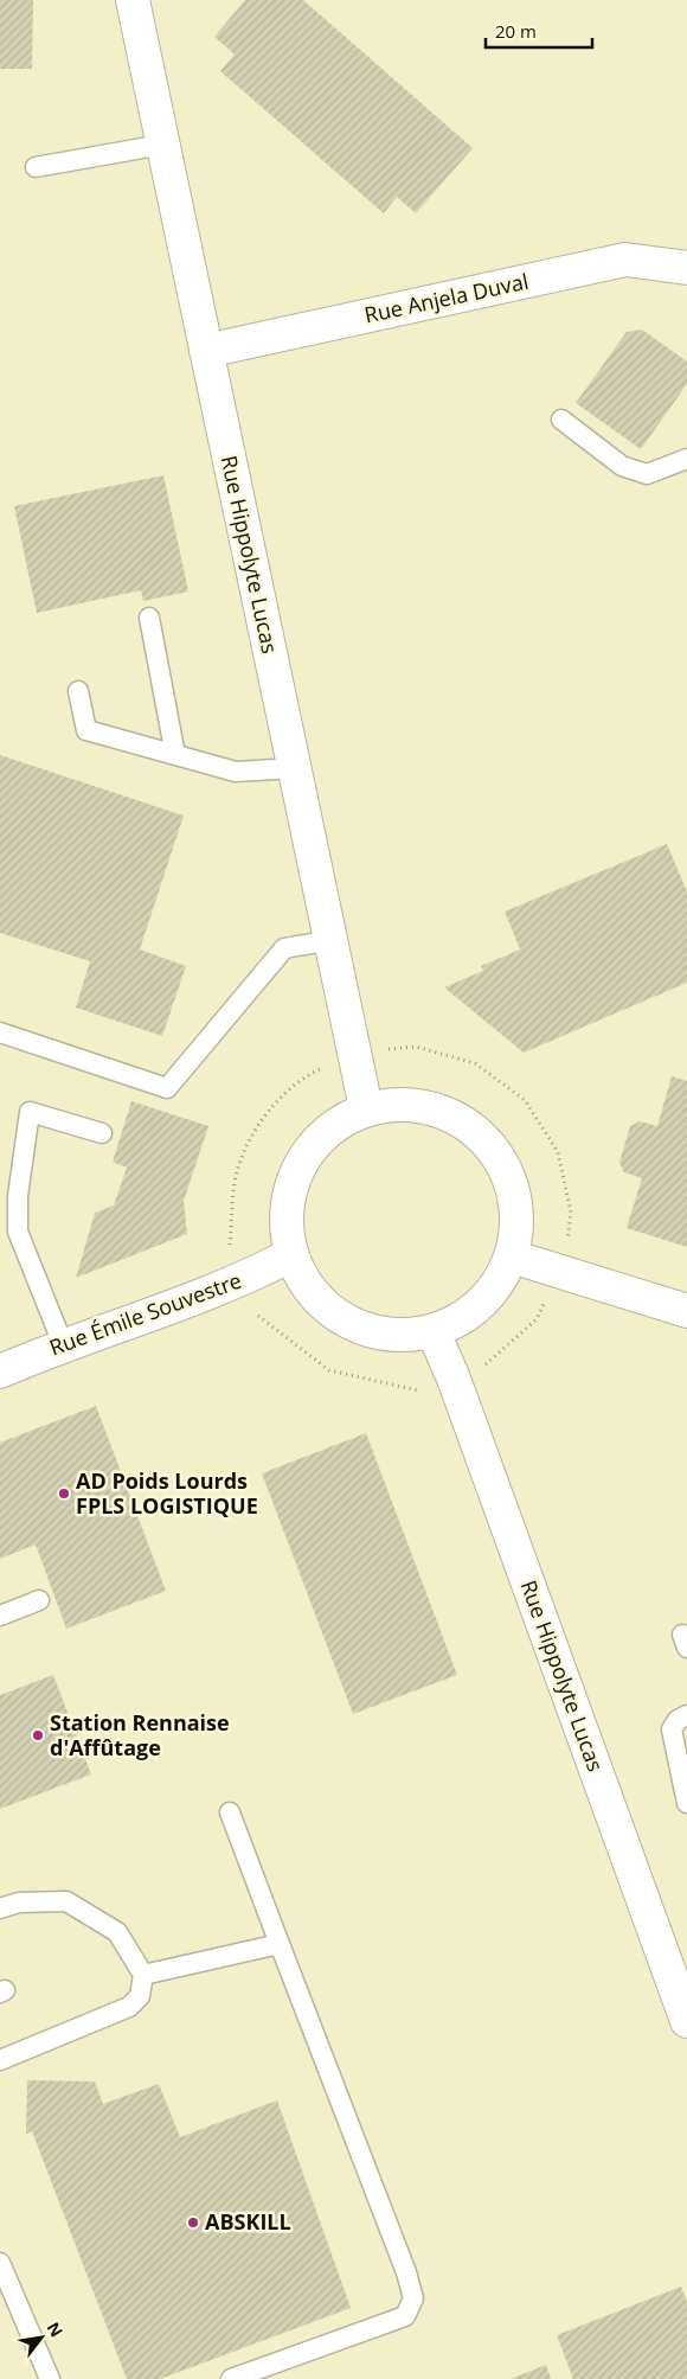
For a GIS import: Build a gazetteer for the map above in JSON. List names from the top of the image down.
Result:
{
  "streets": {
    "street": ["Rue Anjela Duval", "Rue Hippolyte Lucas", "Rue Émile Souvestre"]
  },
  "crossings": [
    ["Rue Anjela Duval", "Rue Hippolyte Lucas"]
  ],
  "places": ["AD Poids Lourds FPLS LOGISTIQUE", "Station Rennaise d'Affûtage", "ABSKILL"],
  "scale_bar": "20 m",
  "north": "top right"
}
